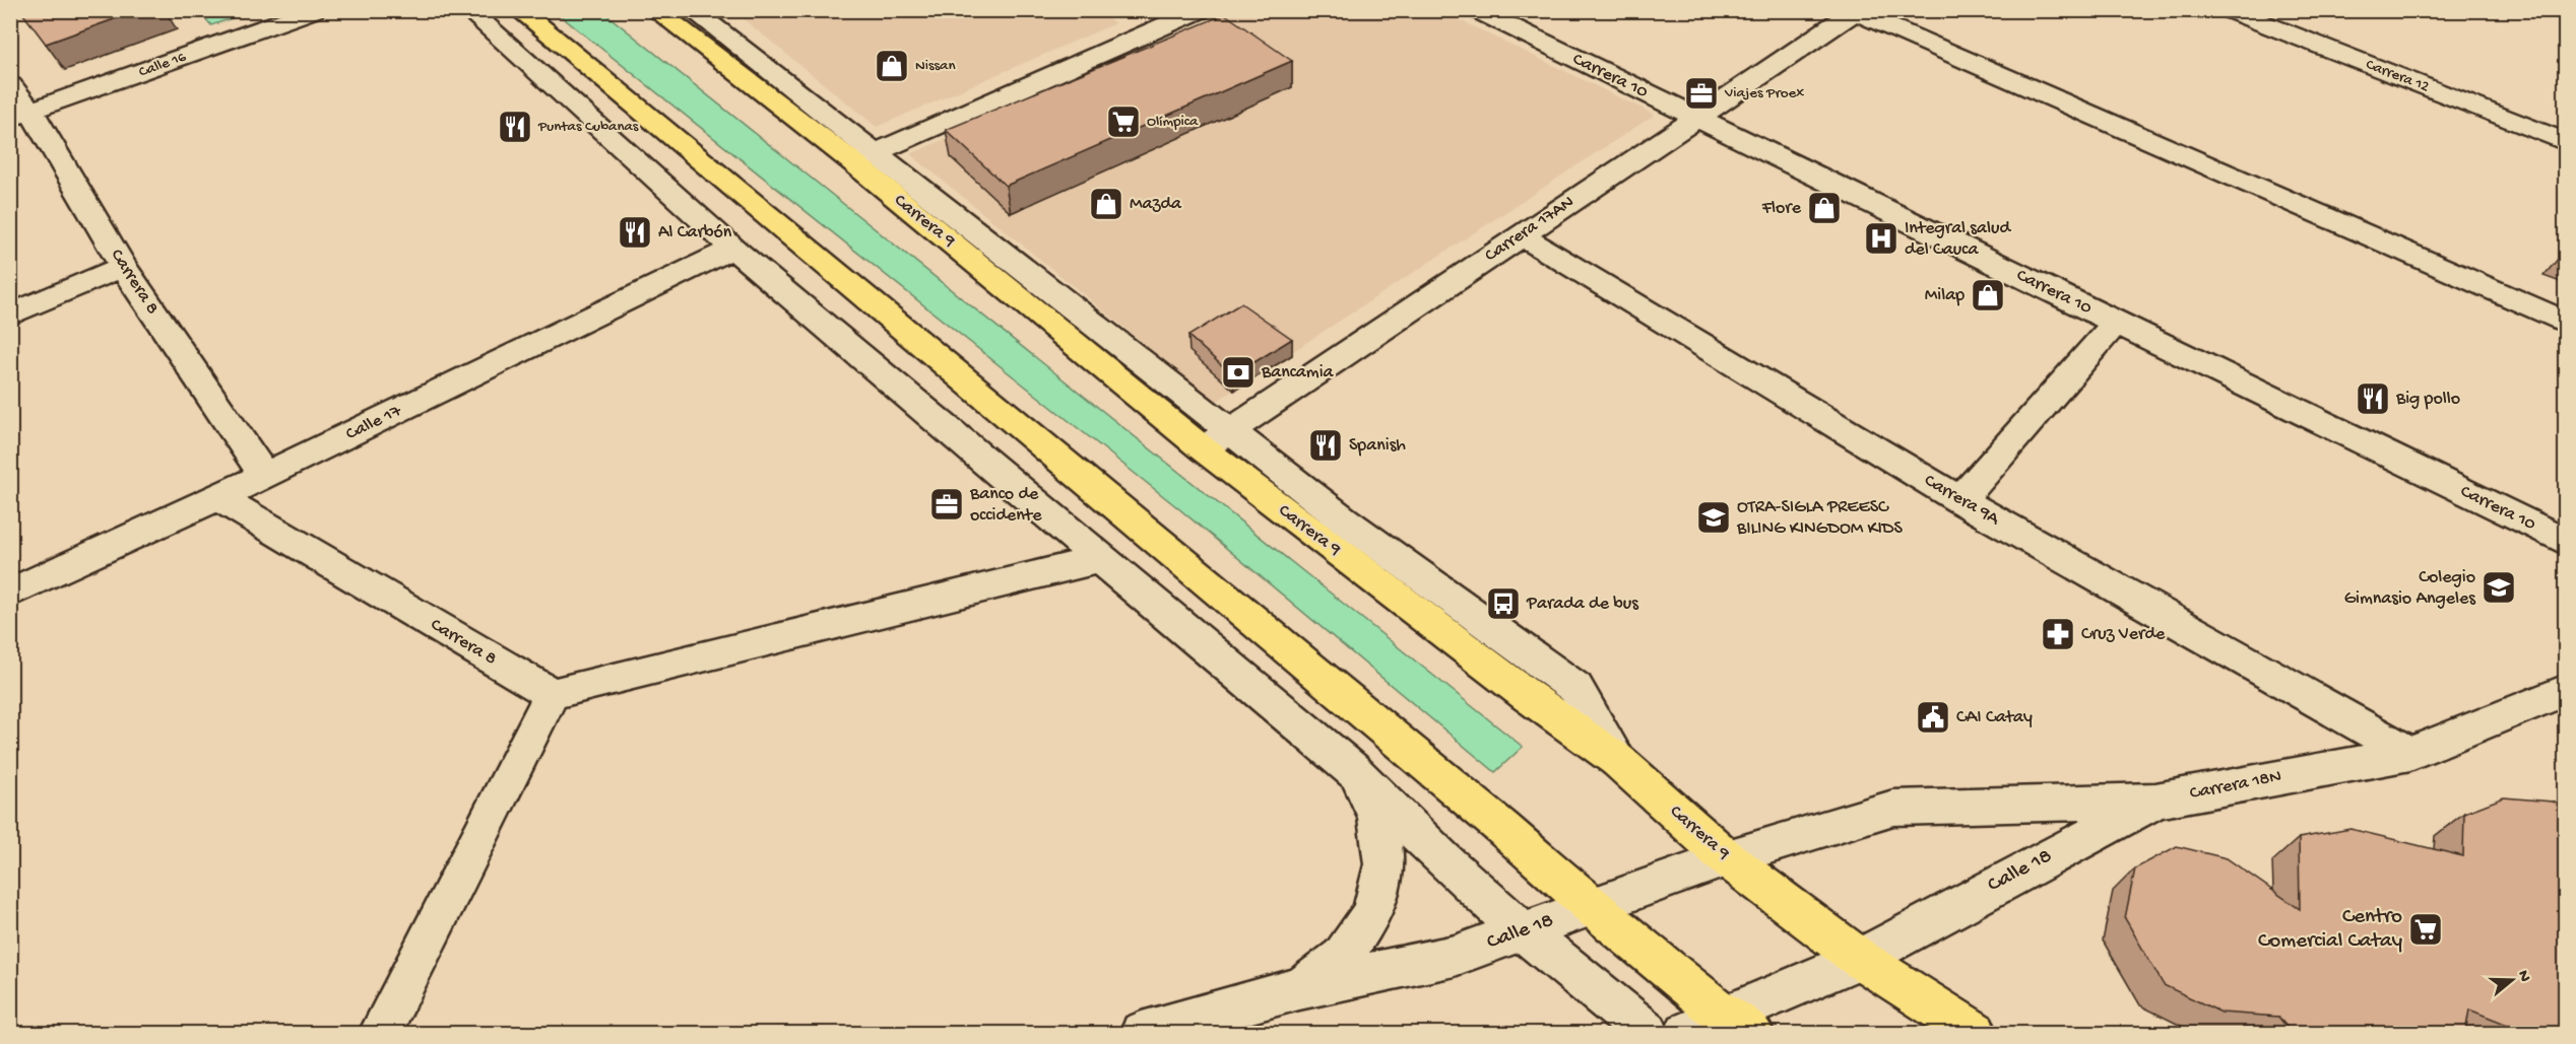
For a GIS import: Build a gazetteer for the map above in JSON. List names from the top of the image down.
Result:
{
  "streets": {
    "main road": ["Carrera 9"],
    "street": [
      "Calle 16",
      "Carrera 10",
      "Carrera 12",
      "Carrera 17AN",
      "Carrera 8",
      "Calle 17",
      "Carrera 9A",
      "Carrera 18N",
      "Calle 18"
    ]
  },
  "crossings": [
    ["Calle 16", "Carrera 8"],
    ["Carrera 10", "Carrera 17AN"],
    ["Carrera 9", "Carrera 17AN"],
    ["Carrera 9", "Calle 18"],
    ["Carrera 17AN", "Carrera 9A"],
    ["Carrera 8", "Calle 17"],
    ["Carrera 9A", "Carrera 18N"],
    ["Carrera 18N", "Calle 18"]
  ],
  "places": {
    "shop": [
      "Nissan",
      "Mazda",
      "Flore",
      "Milap"
    ],
    "office": ["Viajes Proex", "Banco de occidente"],
    "supermarket": ["Olímpica", "Centro Comercial Catay"],
    "restaurant": [
      "Puntas Cubanas",
      "Al Carbón",
      "Big pollo",
      "Spanish"
    ],
    "hospital": ["Integral salud del Cauca"],
    "bank": ["Bancamia"],
    "school or university": ["OTRA-SIGLA PREESC BILING KINGDOM KIDS", "Colegio Gimnasio Angeles"],
    "bus stop": ["Parada de bus"],
    "pharmacy": ["Cruz Verde"],
    "public building": ["CAI Catay"]
  },
  "north": "right"
}
